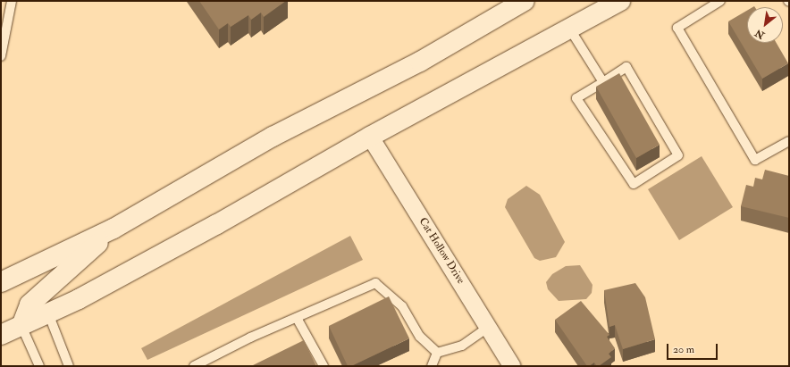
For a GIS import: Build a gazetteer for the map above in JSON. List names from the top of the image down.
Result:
{
  "streets": {
    "street": ["Cat Hollow Drive"]
  },
  "scale_bar": "20 m",
  "north": "bottom left"
}
